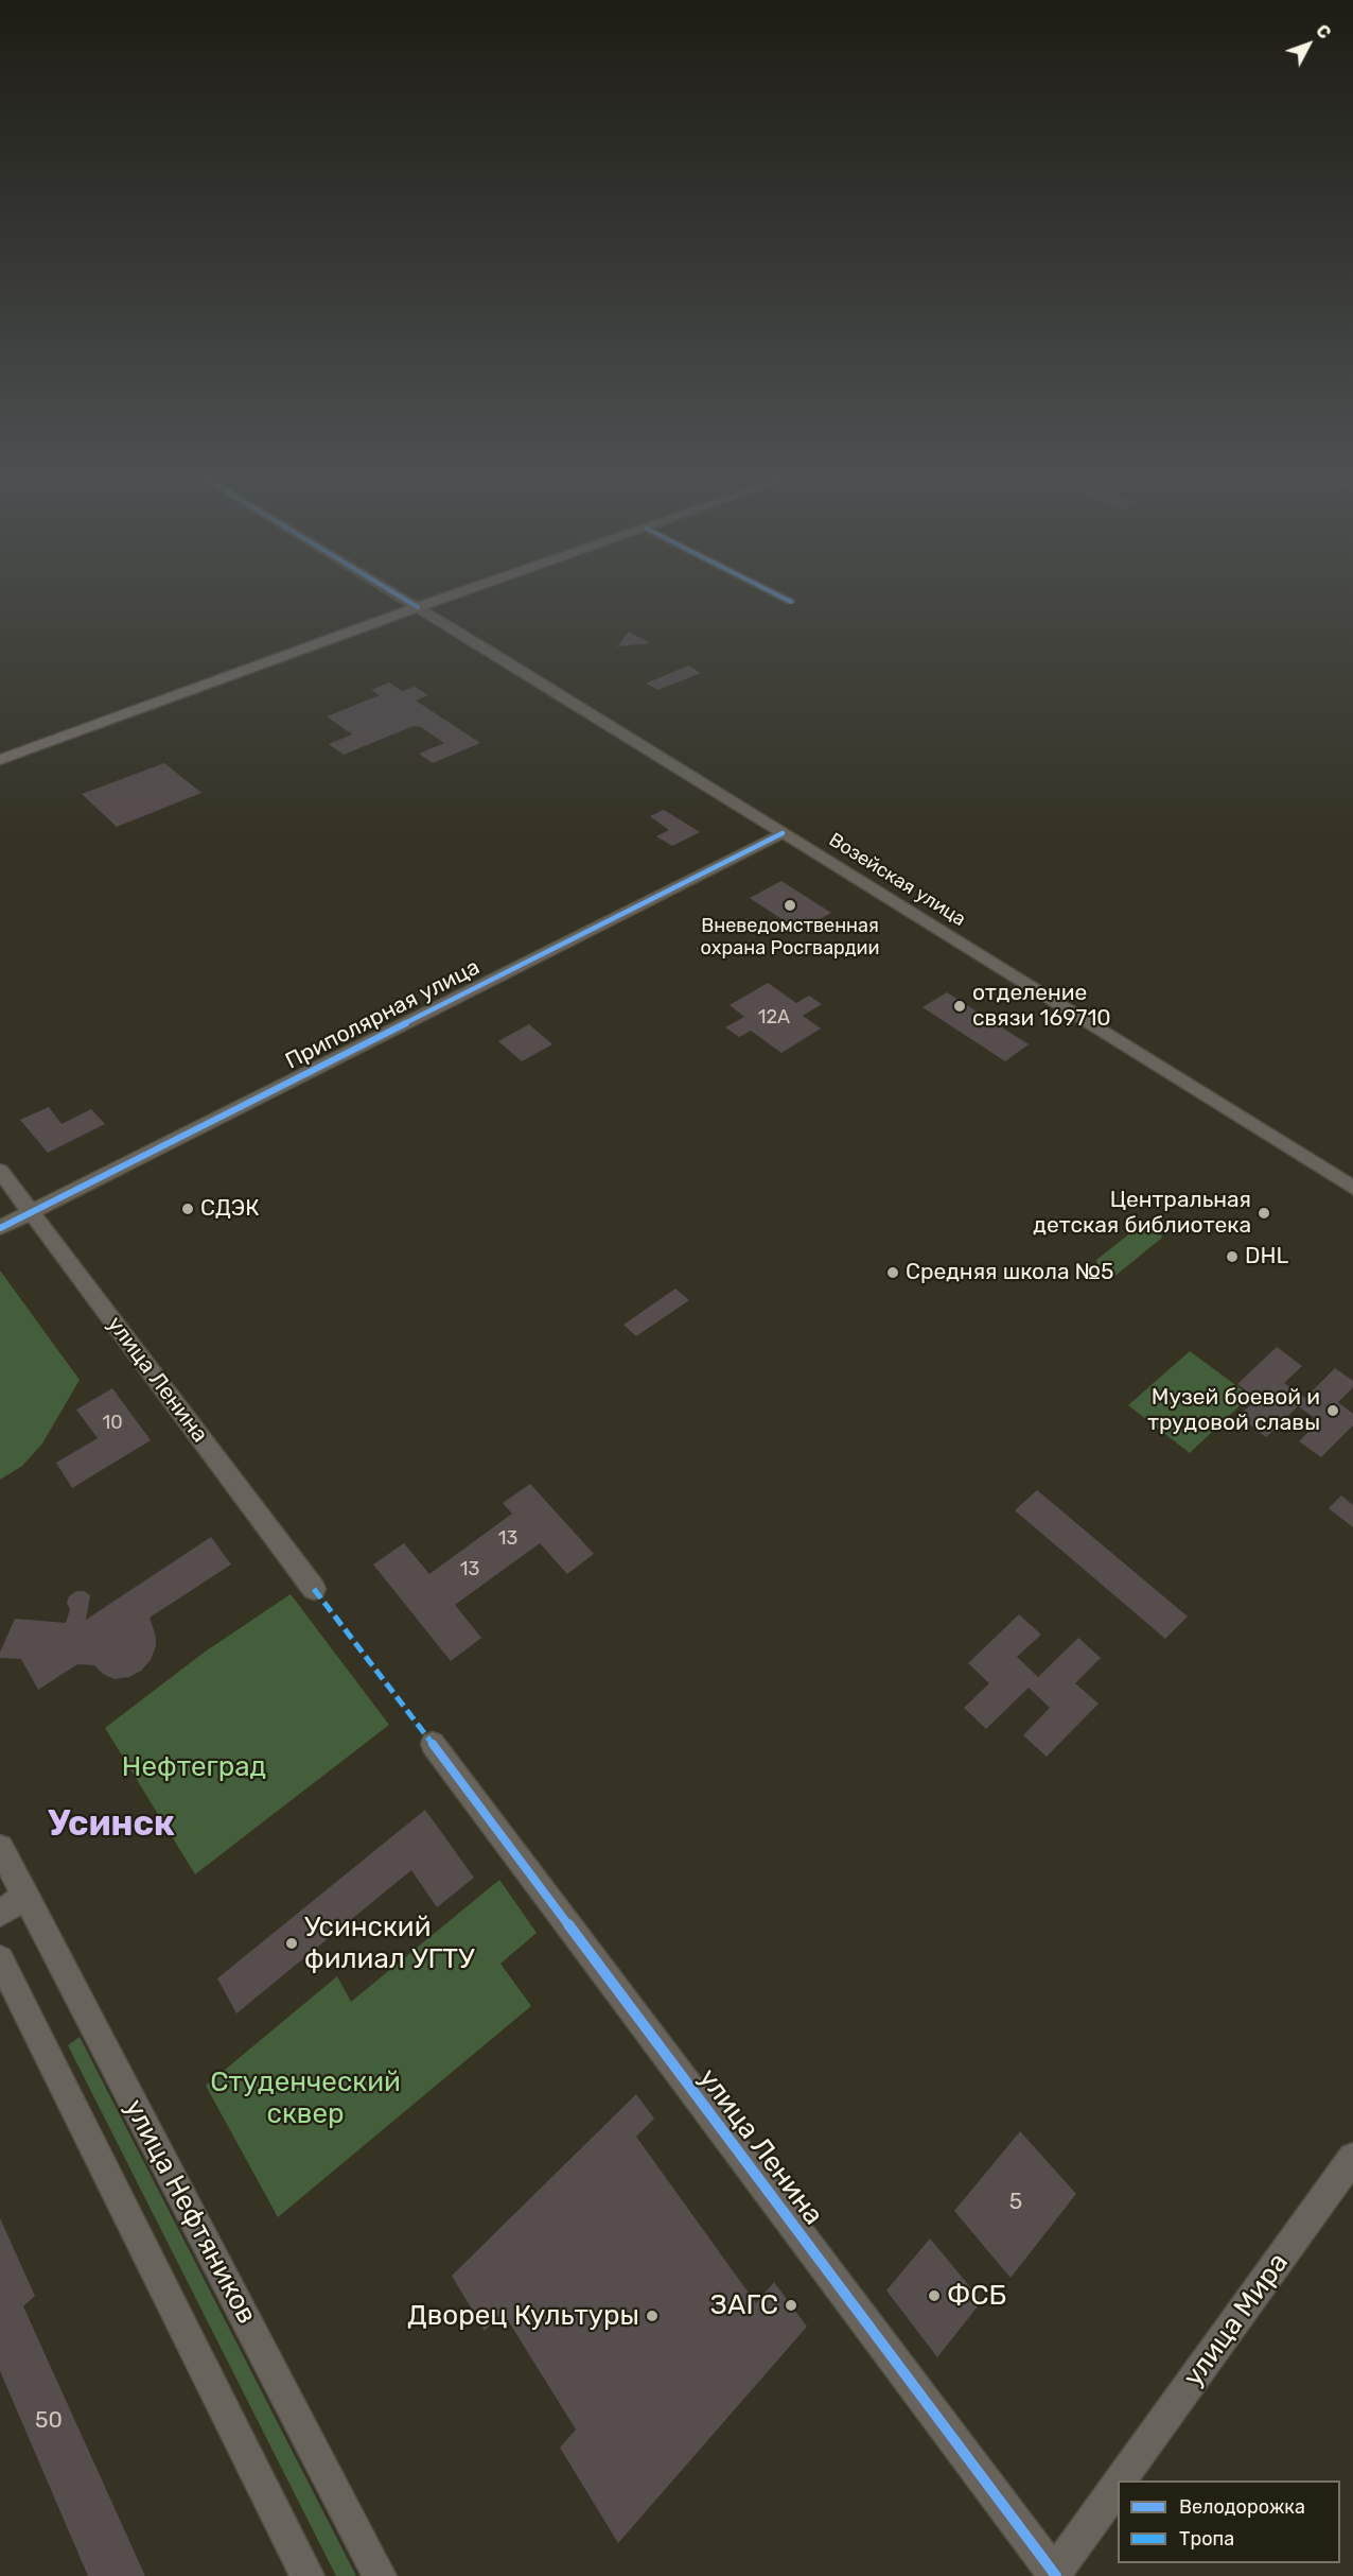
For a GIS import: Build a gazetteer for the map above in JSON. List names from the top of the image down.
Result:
{
  "streets": {
    "street": [
      "Возейская улица",
      "Приполярная улица",
      "улица Ленина",
      "улица Нефтяников",
      "улица Мира"
    ]
  },
  "crossings": [
    ["Возейская улица", "Приполярная улица"],
    ["Приполярная улица", "улица Ленина"],
    ["улица Ленина", "улица Мира"]
  ],
  "districts": ["Усинск"],
  "parks": ["Нефтеград", "Студенческий сквер"],
  "places": [
    "Вневедомственная охрана Росгвардии",
    "отделение связи 169710",
    "СДЭК",
    "Центральная детская библиотека",
    "DHL",
    "Средняя школа №5",
    "Музей боевой и трудовой славы",
    "Усинский филиал УГТУ",
    "ФСБ",
    "ЗАГС",
    "Дворец Культуры"
  ],
  "house_numbers": [
    "12А",
    "10",
    "13",
    "13",
    "5",
    "50"
  ],
  "legend": ["Велодорожка", "Тропа"],
  "north": "top right"
}
